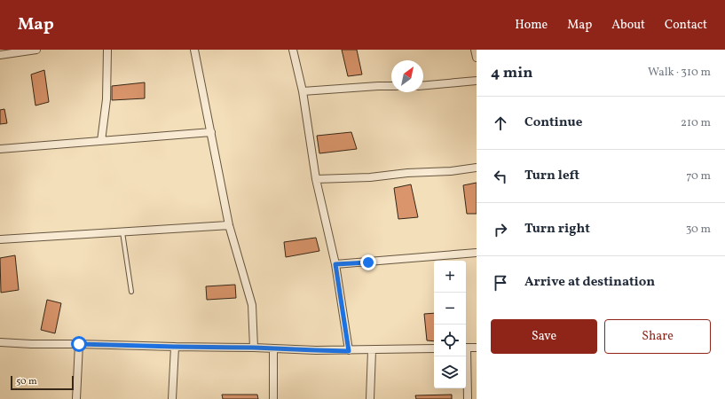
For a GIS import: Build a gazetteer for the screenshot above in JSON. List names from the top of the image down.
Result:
{
  "scale_bar": "50 m",
  "north": "top right",
  "page": {
    "header": "Map",
    "nav": [
      "Home",
      "Map",
      "About",
      "Contact"
    ],
    "heading": ["4 min", "Walk · 310 m"],
    "list": [
      ["Continue", "210 m"],
      ["Turn left", "70 m"],
      ["Turn right", "30 m"],
      "Arrive at destination"
    ],
    "map_buttons": ["+", "−"],
    "buttons": ["Save", "Share"],
    "scale": "50 m"
  }
}
